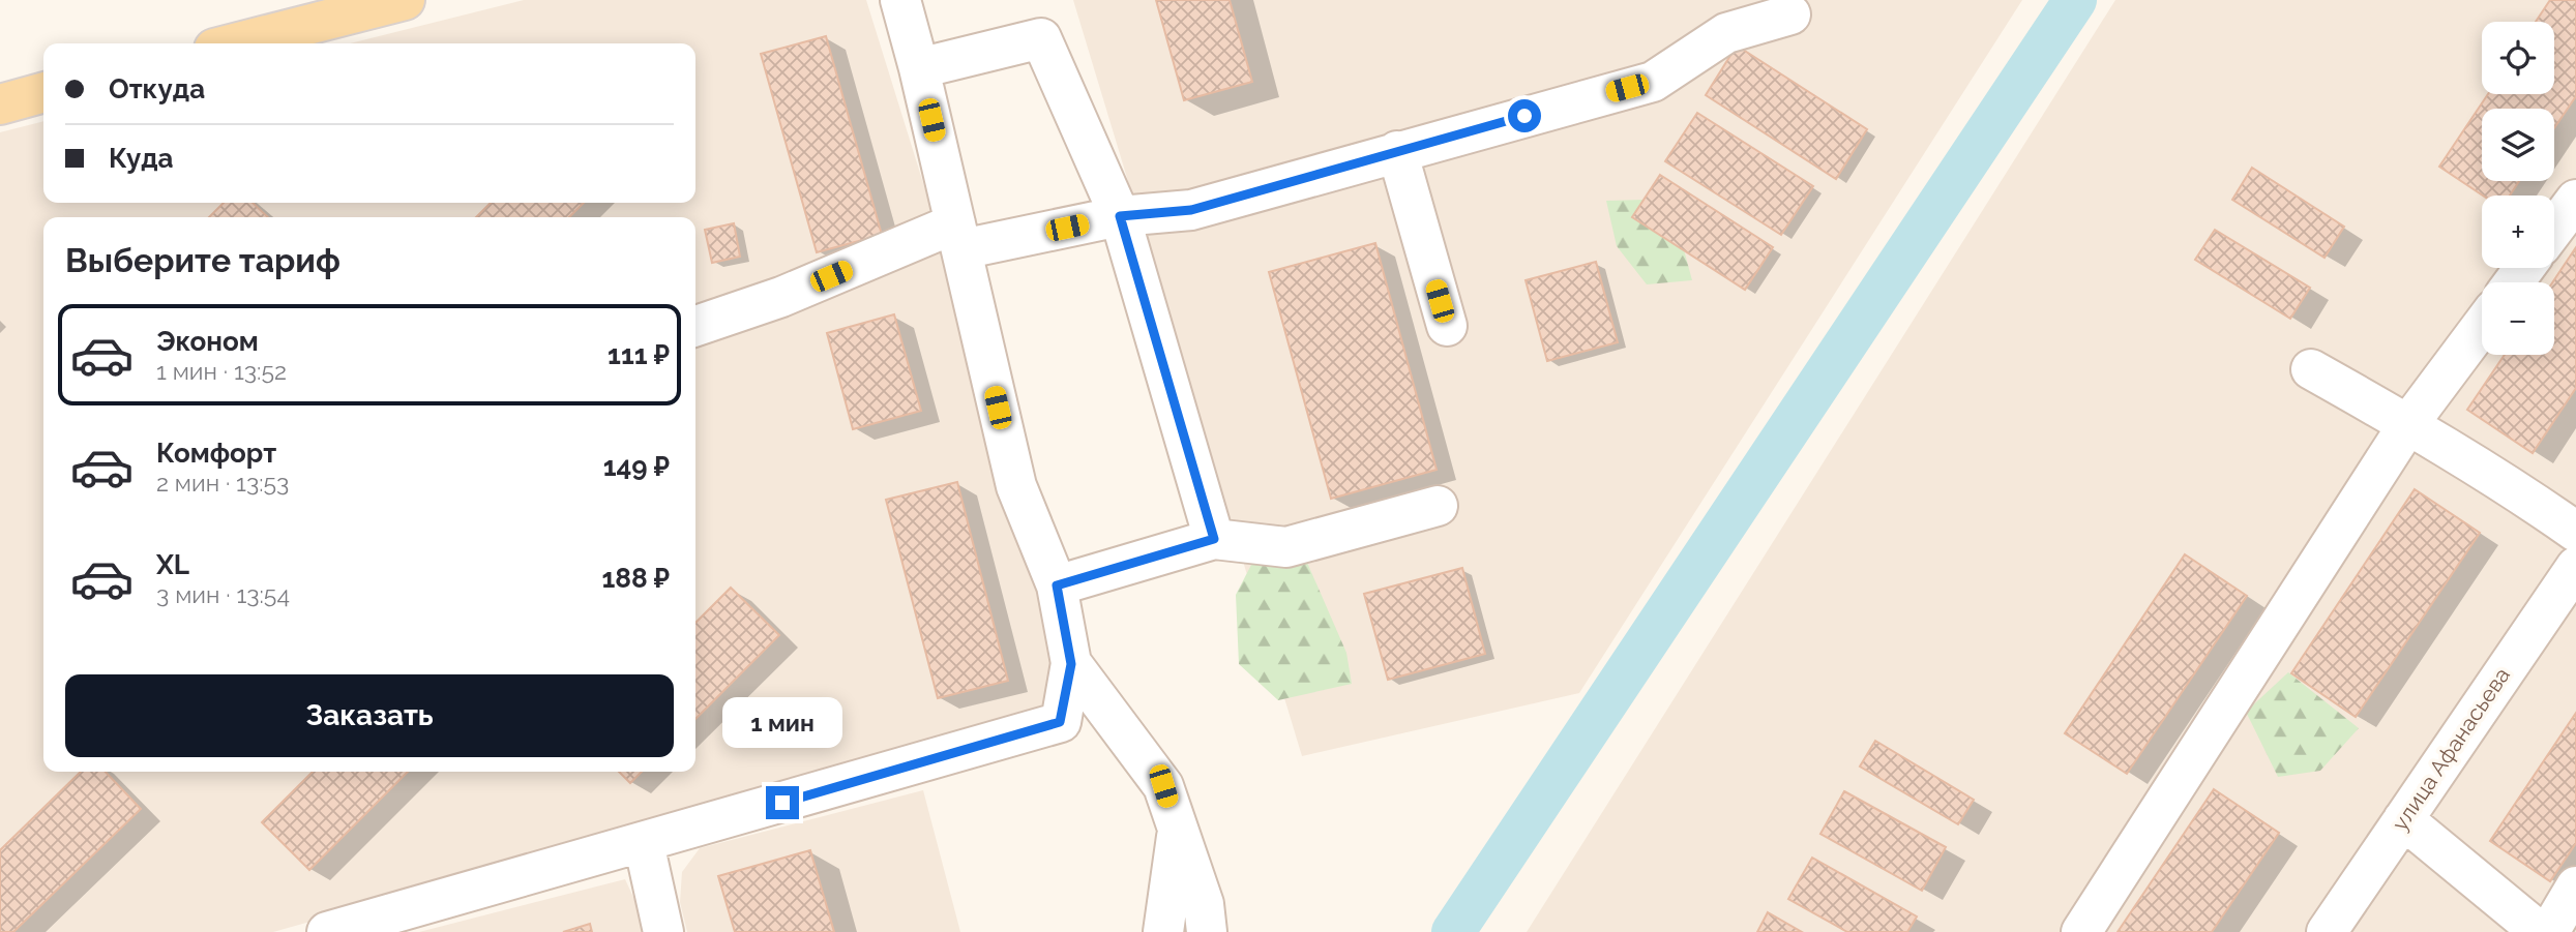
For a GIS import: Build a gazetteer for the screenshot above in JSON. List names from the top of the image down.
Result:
{
  "streets": {
    "street": ["улица Афанасьева"]
  },
  "page": {
    "map_buttons": ["+", "−"],
    "banner": ["Откуда", "Куда"],
    "heading": "Выберите тариф",
    "list": [
      {
        "name": "Эконом",
        "note": "1 мин · 13:52",
        "value": "111 ₽"
      },
      {
        "name": "Комфорт",
        "note": "2 мин · 13:53",
        "value": "149 ₽"
      },
      {
        "name": "XL",
        "note": "3 мин · 13:54",
        "value": "188 ₽"
      }
    ],
    "buttons": "Заказать",
    "bubble": "1 мин"
  }
}
